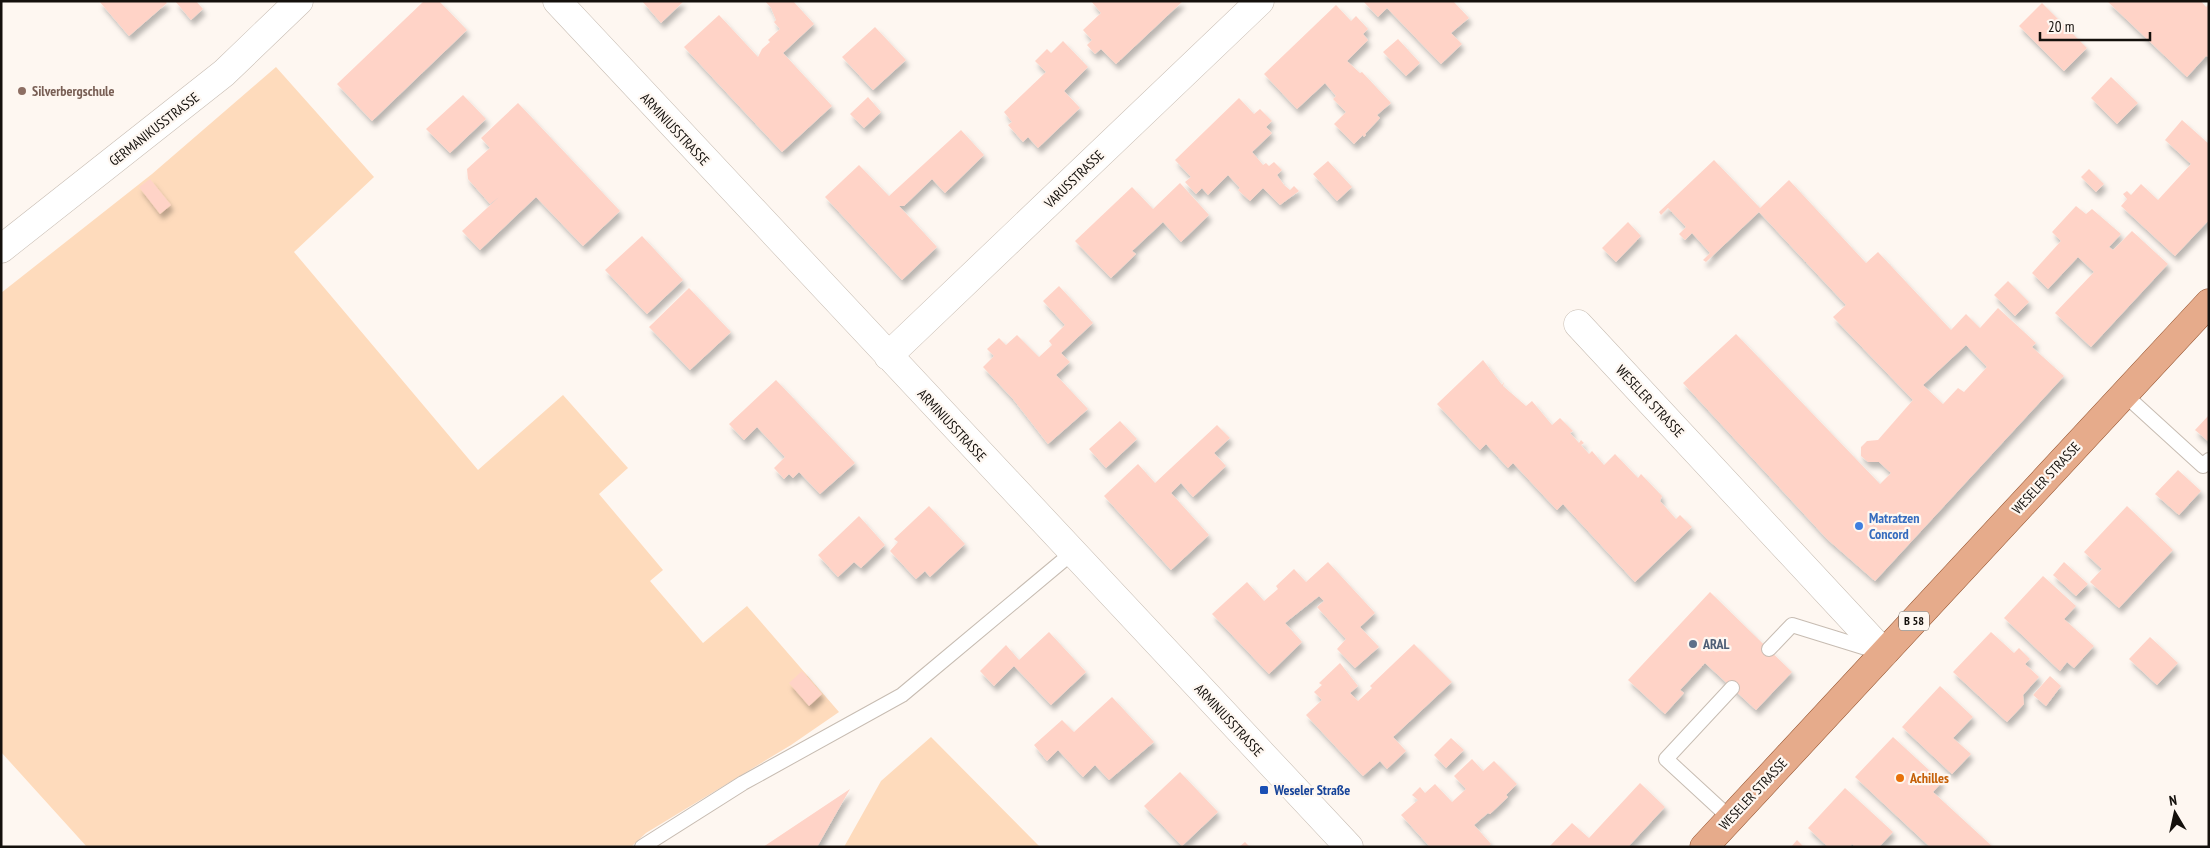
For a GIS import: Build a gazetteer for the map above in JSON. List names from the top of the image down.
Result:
{
  "streets": {
    "main road": ["WESELER STRASSE", "B 58"],
    "street": ["GERMANIKUSSTRASSE", "ARMINIUSSTRASSE", "VARUSSTRASSE"]
  },
  "crossings": [
    ["ARMINIUSSTRASSE", "VARUSSTRASSE"]
  ],
  "places": {
    "other": [
      "Silverbergschule",
      "Matratzen Concord",
      "ARAL",
      "Achilles"
    ],
    "transit": ["Weseler Straße"]
  },
  "scale_bar": "20 m",
  "north": "top"
}
